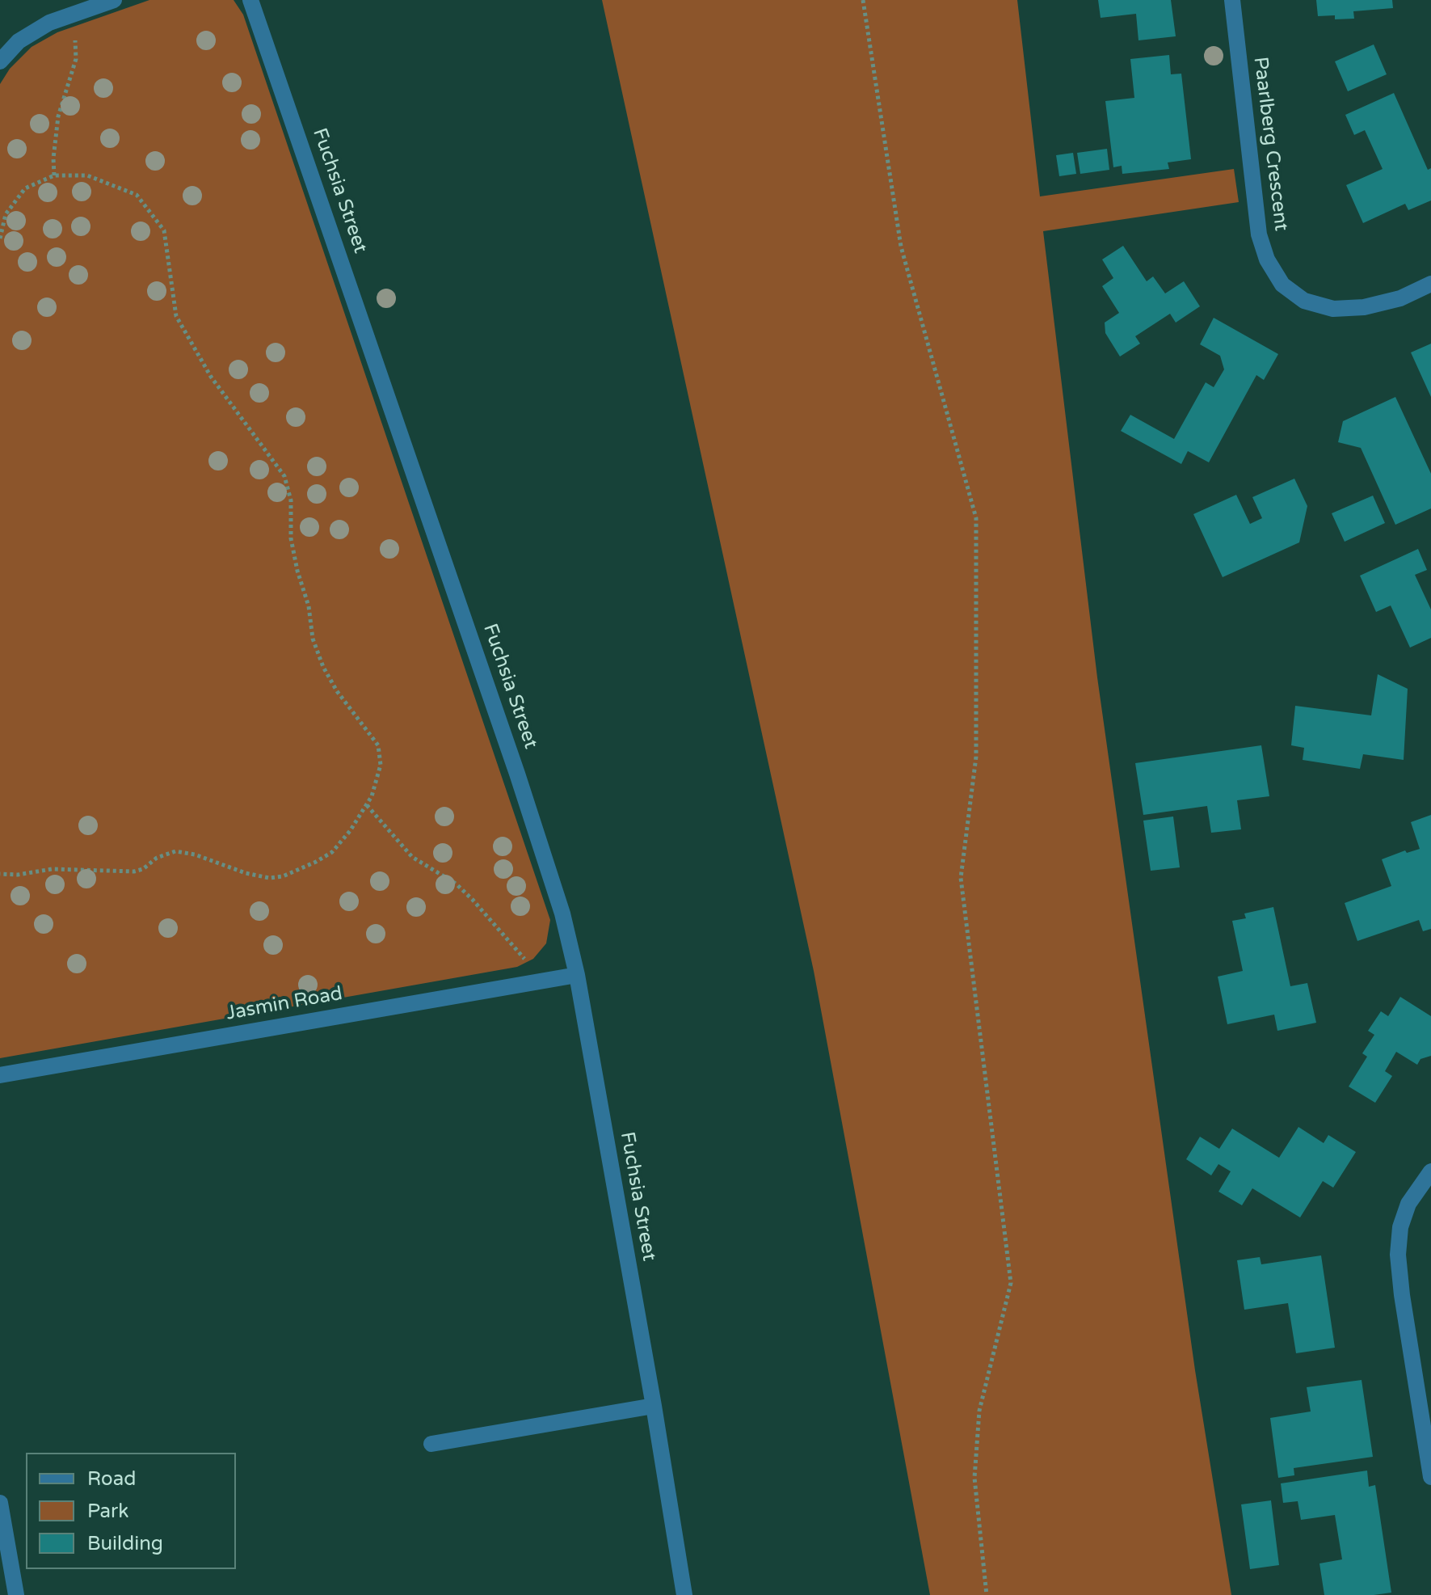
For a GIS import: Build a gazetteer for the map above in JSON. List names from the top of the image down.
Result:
{
  "streets": {
    "street": ["Paarlberg Crescent", "Fuchsia Street", "Jasmin Road"]
  },
  "crossings": [
    ["Fuchsia Street", "Jasmin Road"]
  ],
  "legend": ["Road", "Park", "Building"]
}
